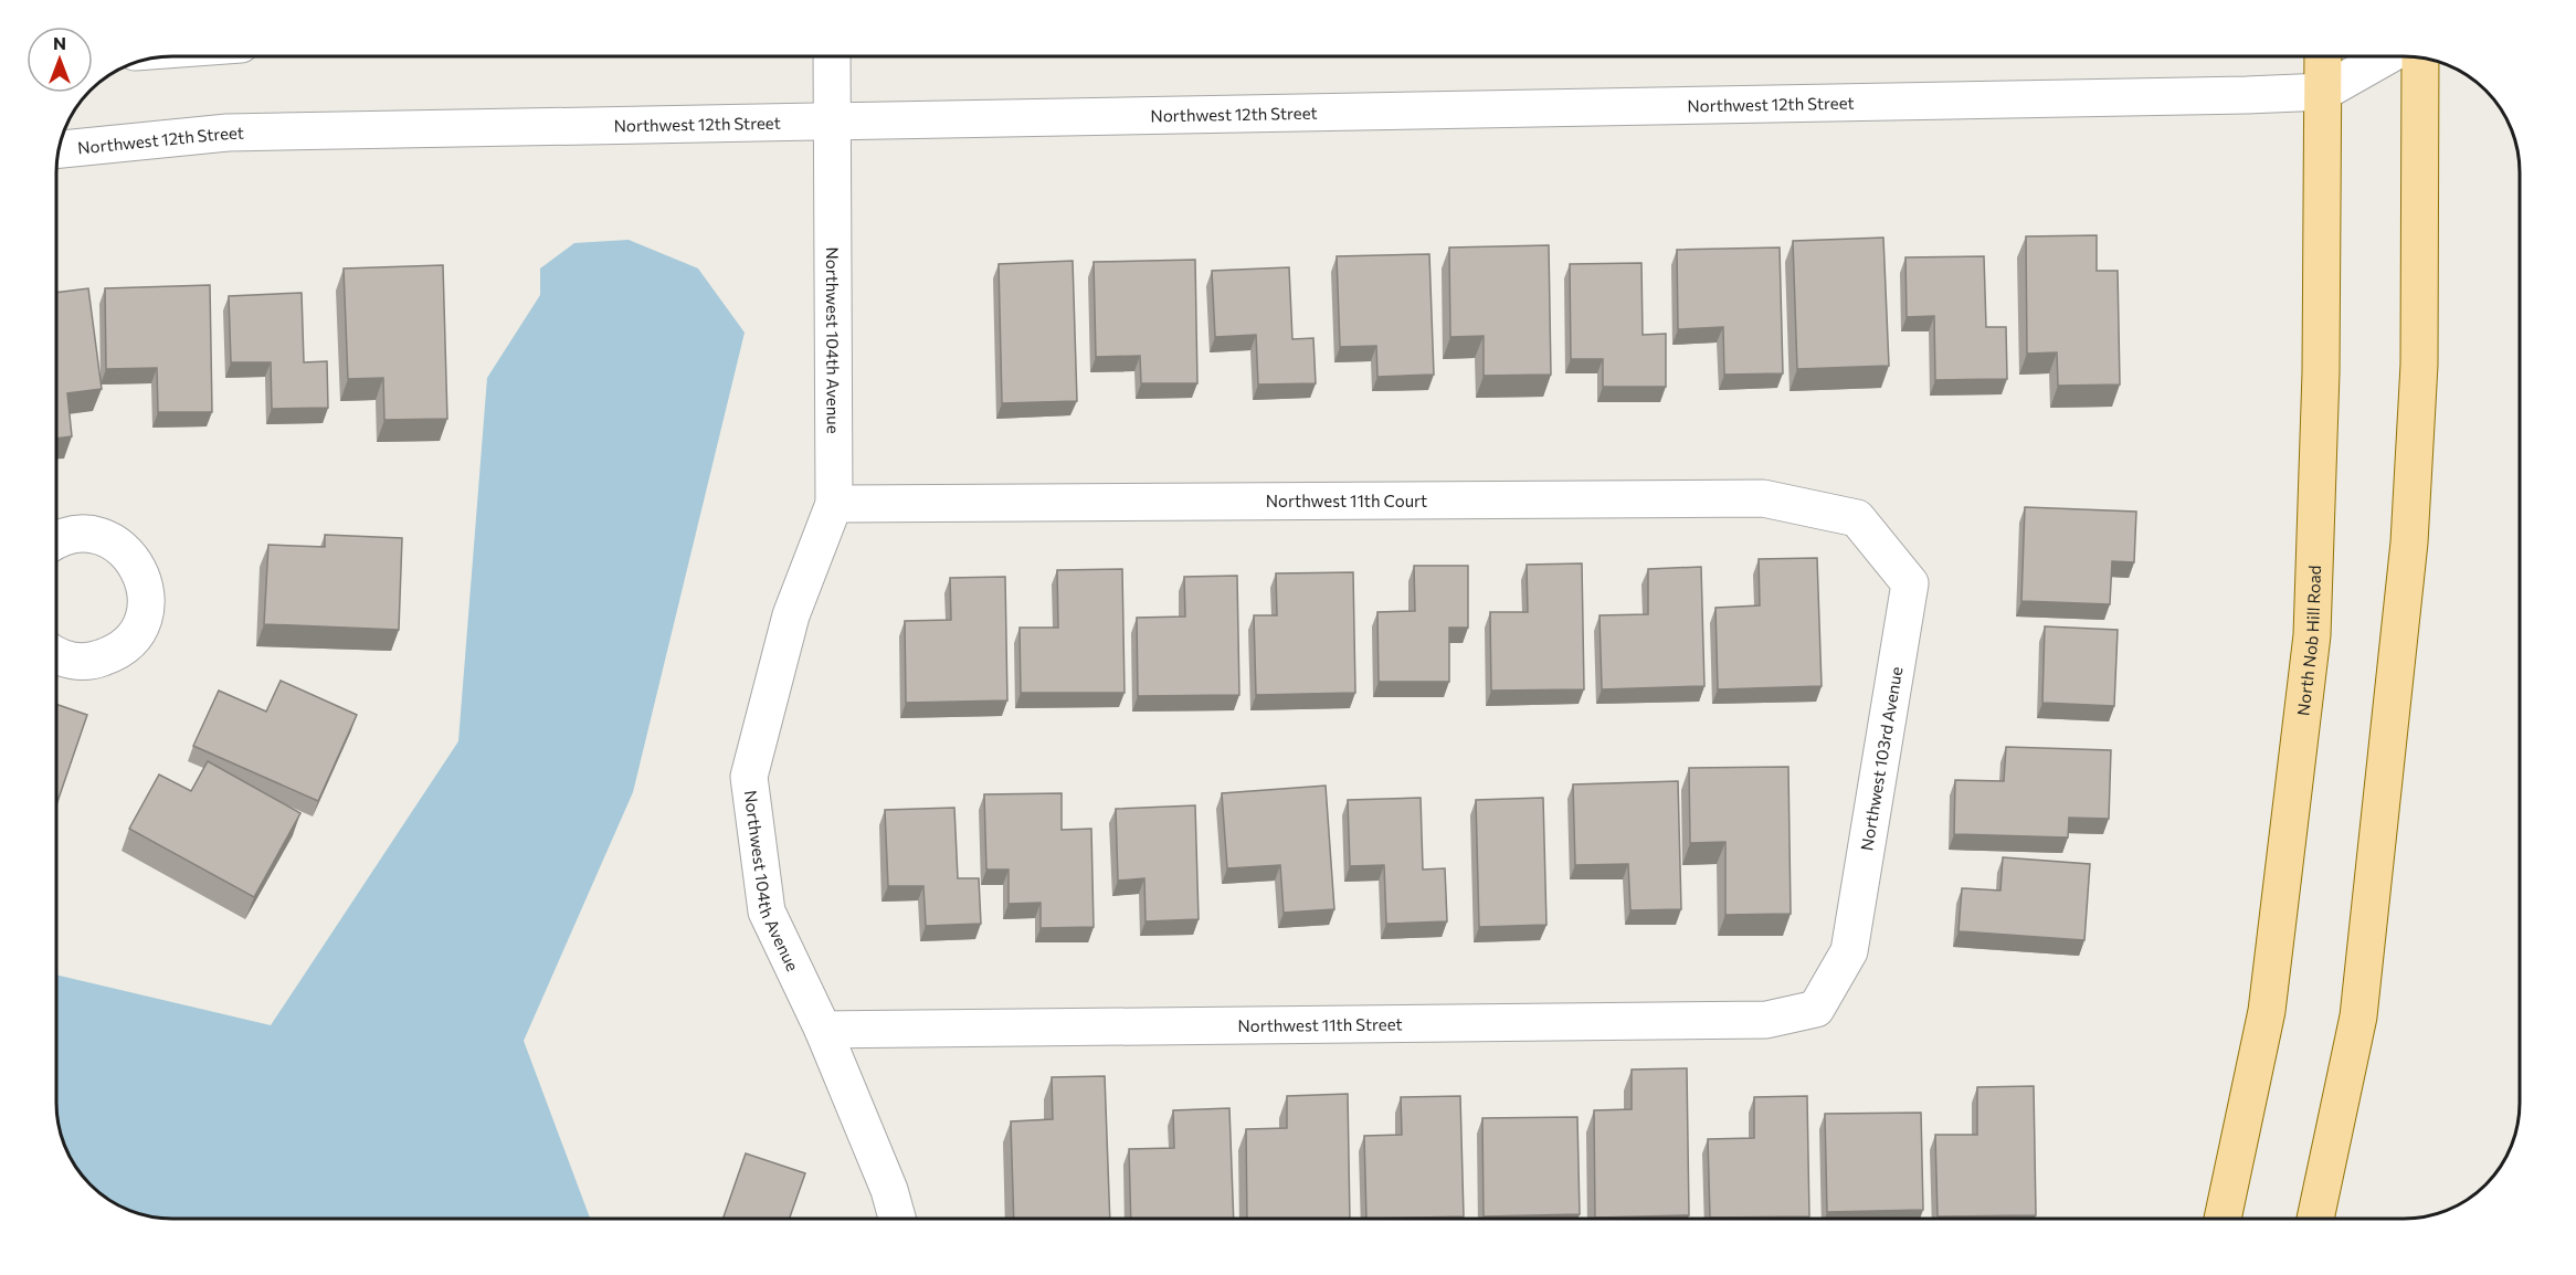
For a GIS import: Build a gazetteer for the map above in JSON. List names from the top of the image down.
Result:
{
  "streets": {
    "main road": ["North Nob Hill Road"],
    "street": [
      "Northwest 12th Street",
      "Northwest 104th Avenue",
      "Northwest 11th Court",
      "Northwest 103rd Avenue",
      "Northwest 11th Street"
    ]
  },
  "crossings": [
    ["Northwest 12th Street", "Northwest 104th Avenue"],
    ["Northwest 12th Street", "North Nob Hill Road"],
    ["Northwest 104th Avenue", "Northwest 11th Court"],
    ["Northwest 104th Avenue", "Northwest 11th Street"],
    ["Northwest 11th Court", "Northwest 103rd Avenue"],
    ["Northwest 103rd Avenue", "Northwest 11th Street"]
  ],
  "north": "top"
}
